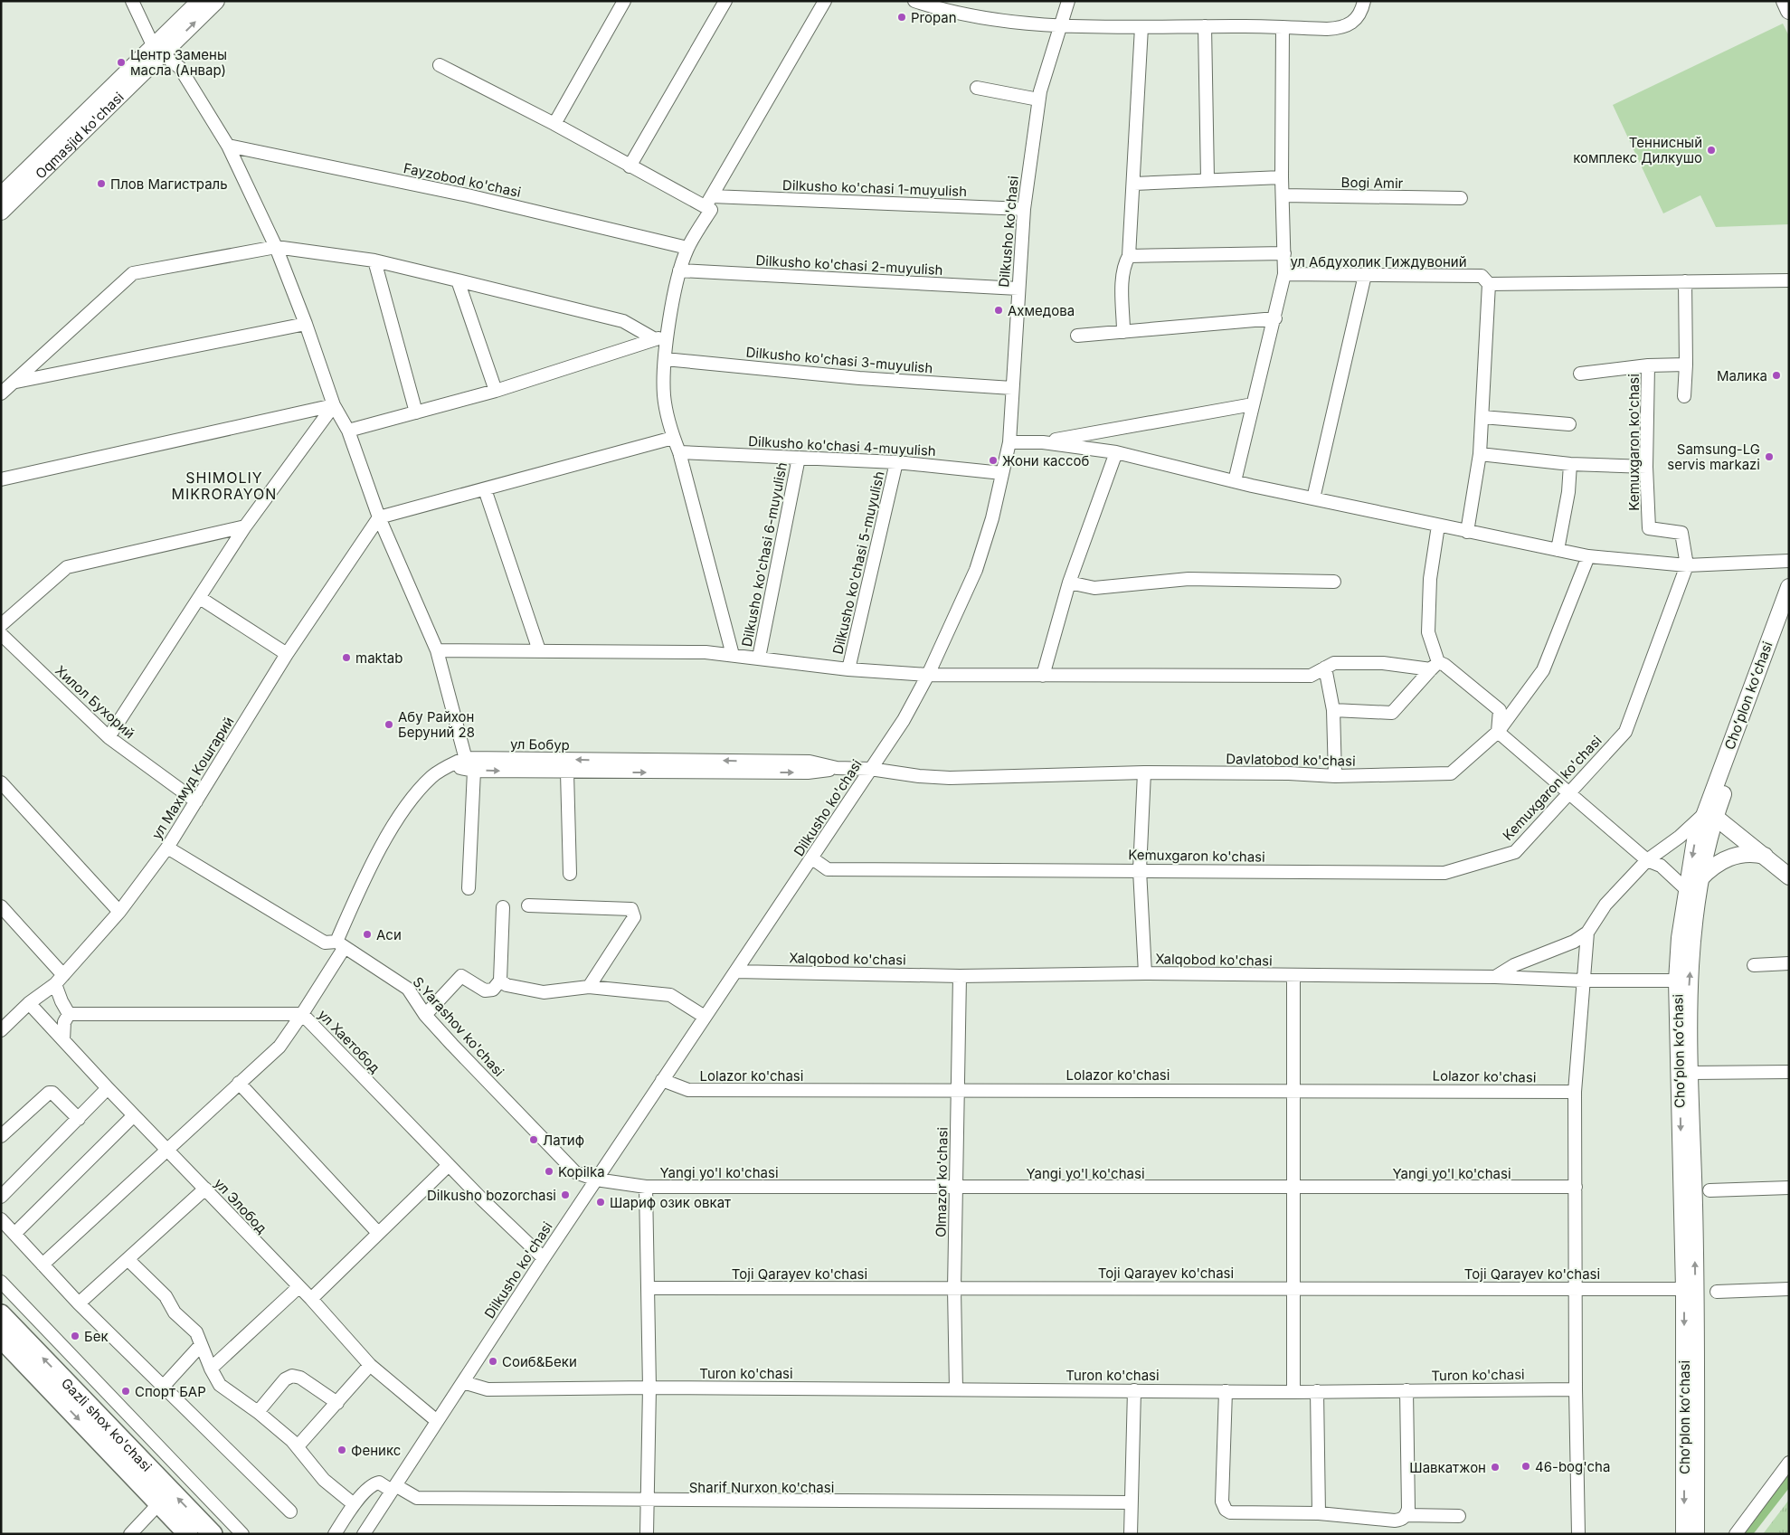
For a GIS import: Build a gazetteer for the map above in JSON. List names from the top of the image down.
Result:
{
  "streets": {
    "highway": ["Gazli shox ko'chasi"],
    "main road": ["Oqmasjid ko'chasi", "Choʻplon koʻchasi"],
    "street": [
      "Fayzobod ko'chasi",
      "Dilkusho ko'chasi 1-muyulish",
      "Dilkusho ko'chasi",
      "ул Абдухолик Гиждувоний",
      "Dilkusho ko'chasi 2-muyulish",
      "Dilkusho ko'chasi 3-muyulish",
      "Kemuxgaron ko'chasi",
      "Dilkusho ko'chasi 4-muyulish",
      "Dilkusho ko'chasi 6-muyulish",
      "Dilkusho ko'chasi 5-muyulish",
      "Хилол Бухорий",
      "ул Бобур",
      "Davlatobod ko'chasi",
      "ул Махмуд Кошгарий",
      "Xalqobod ko'chasi",
      "S.Yarashov ko'chasi",
      "ул Хаетобод",
      "Lolazor ko'chasi",
      "Yangi yo'l ko'chasi",
      "Olmazor ko'chasi",
      "ул Элобод",
      "Toji Qarayev ko'chasi",
      "Turon ko'chasi",
      "Sharif Nurxon ko'chasi"
    ]
  },
  "crossings": [
    ["Dilkusho ko'chasi 1-muyulish", "Dilkusho ko'chasi"],
    ["Dilkusho ko'chasi", "Dilkusho ko'chasi 2-muyulish"],
    ["Dilkusho ko'chasi", "Dilkusho ko'chasi 3-muyulish"],
    ["Dilkusho ko'chasi", "Kemuxgaron ko'chasi"],
    ["Dilkusho ko'chasi", "Dilkusho ko'chasi 4-muyulish"],
    ["Dilkusho ko'chasi", "ул Бобур"],
    ["Dilkusho ko'chasi", "Davlatobod ko'chasi"],
    ["Dilkusho ko'chasi", "Xalqobod ko'chasi"],
    ["Dilkusho ko'chasi", "S.Yarashov ko'chasi"],
    ["Dilkusho ko'chasi", "ул Хаетобод"],
    ["Dilkusho ko'chasi", "Lolazor ko'chasi"],
    ["Dilkusho ko'chasi", "Yangi yo'l ko'chasi"],
    ["Dilkusho ko'chasi", "ул Элобод"],
    ["Dilkusho ko'chasi", "Turon ko'chasi"],
    ["Dilkusho ko'chasi", "Sharif Nurxon ko'chasi"],
    ["Dilkusho ko'chasi 4-muyulish", "Dilkusho ko'chasi 6-muyulish"],
    ["Dilkusho ko'chasi 4-muyulish", "Dilkusho ko'chasi 5-muyulish"],
    ["Choʻplon koʻchasi", "Xalqobod ko'chasi"],
    ["Choʻplon koʻchasi", "Toji Qarayev ko'chasi"],
    ["Хилол Бухорий", "ул Махмуд Кошгарий"],
    ["ул Бобур", "Davlatobod ko'chasi"],
    ["ул Махмуд Кошгарий", "S.Yarashov ko'chasi"],
    ["ул Махмуд Кошгарий", "ул Элобод"],
    ["Xalqobod ko'chasi", "Olmazor ko'chasi"],
    ["S.Yarashov ko'chasi", "Yangi yo'l ko'chasi"],
    ["Lolazor ko'chasi", "Olmazor ko'chasi"],
    ["Yangi yo'l ko'chasi", "Olmazor ko'chasi"],
    ["Olmazor ko'chasi", "Toji Qarayev ko'chasi"],
    ["Olmazor ko'chasi", "Turon ko'chasi"]
  ],
  "districts": ["SHIMOLIY MIKRORAYON"],
  "places": [
    "Propan",
    "Центр Замены масла (Анвар)",
    "Теннисный комплекс Дилкушо",
    "Плов Магистраль",
    "Ахмедова",
    "Малика",
    "Samsung-LG servis markazi",
    "Жони кассоб",
    "maktab",
    "Абу Райхон Беруний 28",
    "Аси",
    "Латиф",
    "Kopilka",
    "Dilkusho bozorchasi",
    "Шариф озик овкат",
    "Бек",
    "Соиб&Беки",
    "Спорт БАР",
    "Феникс",
    "46-bog'cha",
    "Шавкатжон"
  ]
}
